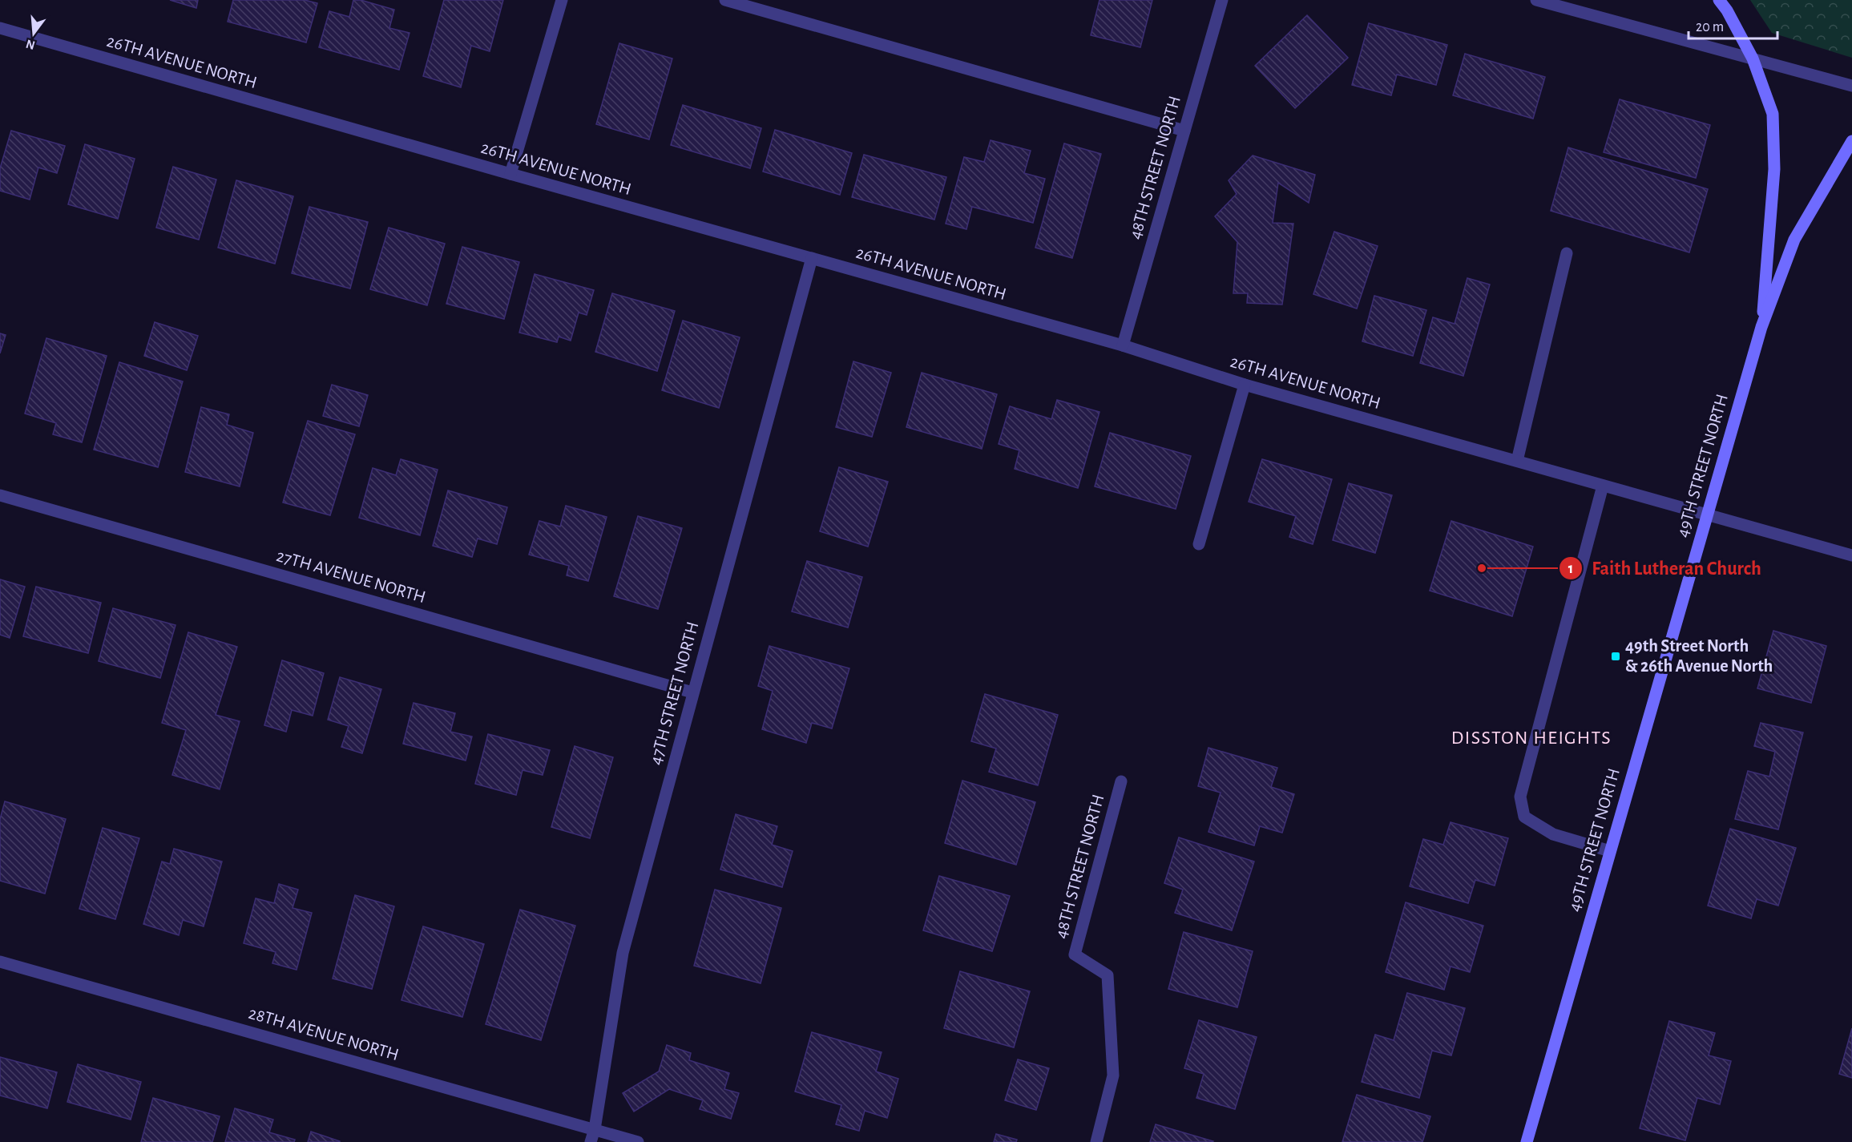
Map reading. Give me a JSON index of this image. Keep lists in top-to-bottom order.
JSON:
{
  "streets": {
    "main road": ["49TH STREET NORTH"],
    "street": [
      "26TH AVENUE NORTH",
      "48TH STREET NORTH",
      "27TH AVENUE NORTH",
      "47TH STREET NORTH",
      "28TH AVENUE NORTH"
    ]
  },
  "crossings": [
    ["26TH AVENUE NORTH", "48TH STREET NORTH"],
    ["26TH AVENUE NORTH", "49TH STREET NORTH"],
    ["26TH AVENUE NORTH", "47TH STREET NORTH"],
    ["27TH AVENUE NORTH", "47TH STREET NORTH"],
    ["47TH STREET NORTH", "28TH AVENUE NORTH"]
  ],
  "districts": ["DISSTON HEIGHTS"],
  "places": {
    "other": ["Faith Lutheran Church"],
    "transit": ["49th Street North & 26th Avenue North"]
  },
  "scale_bar": "20 m",
  "north": "bottom"
}
